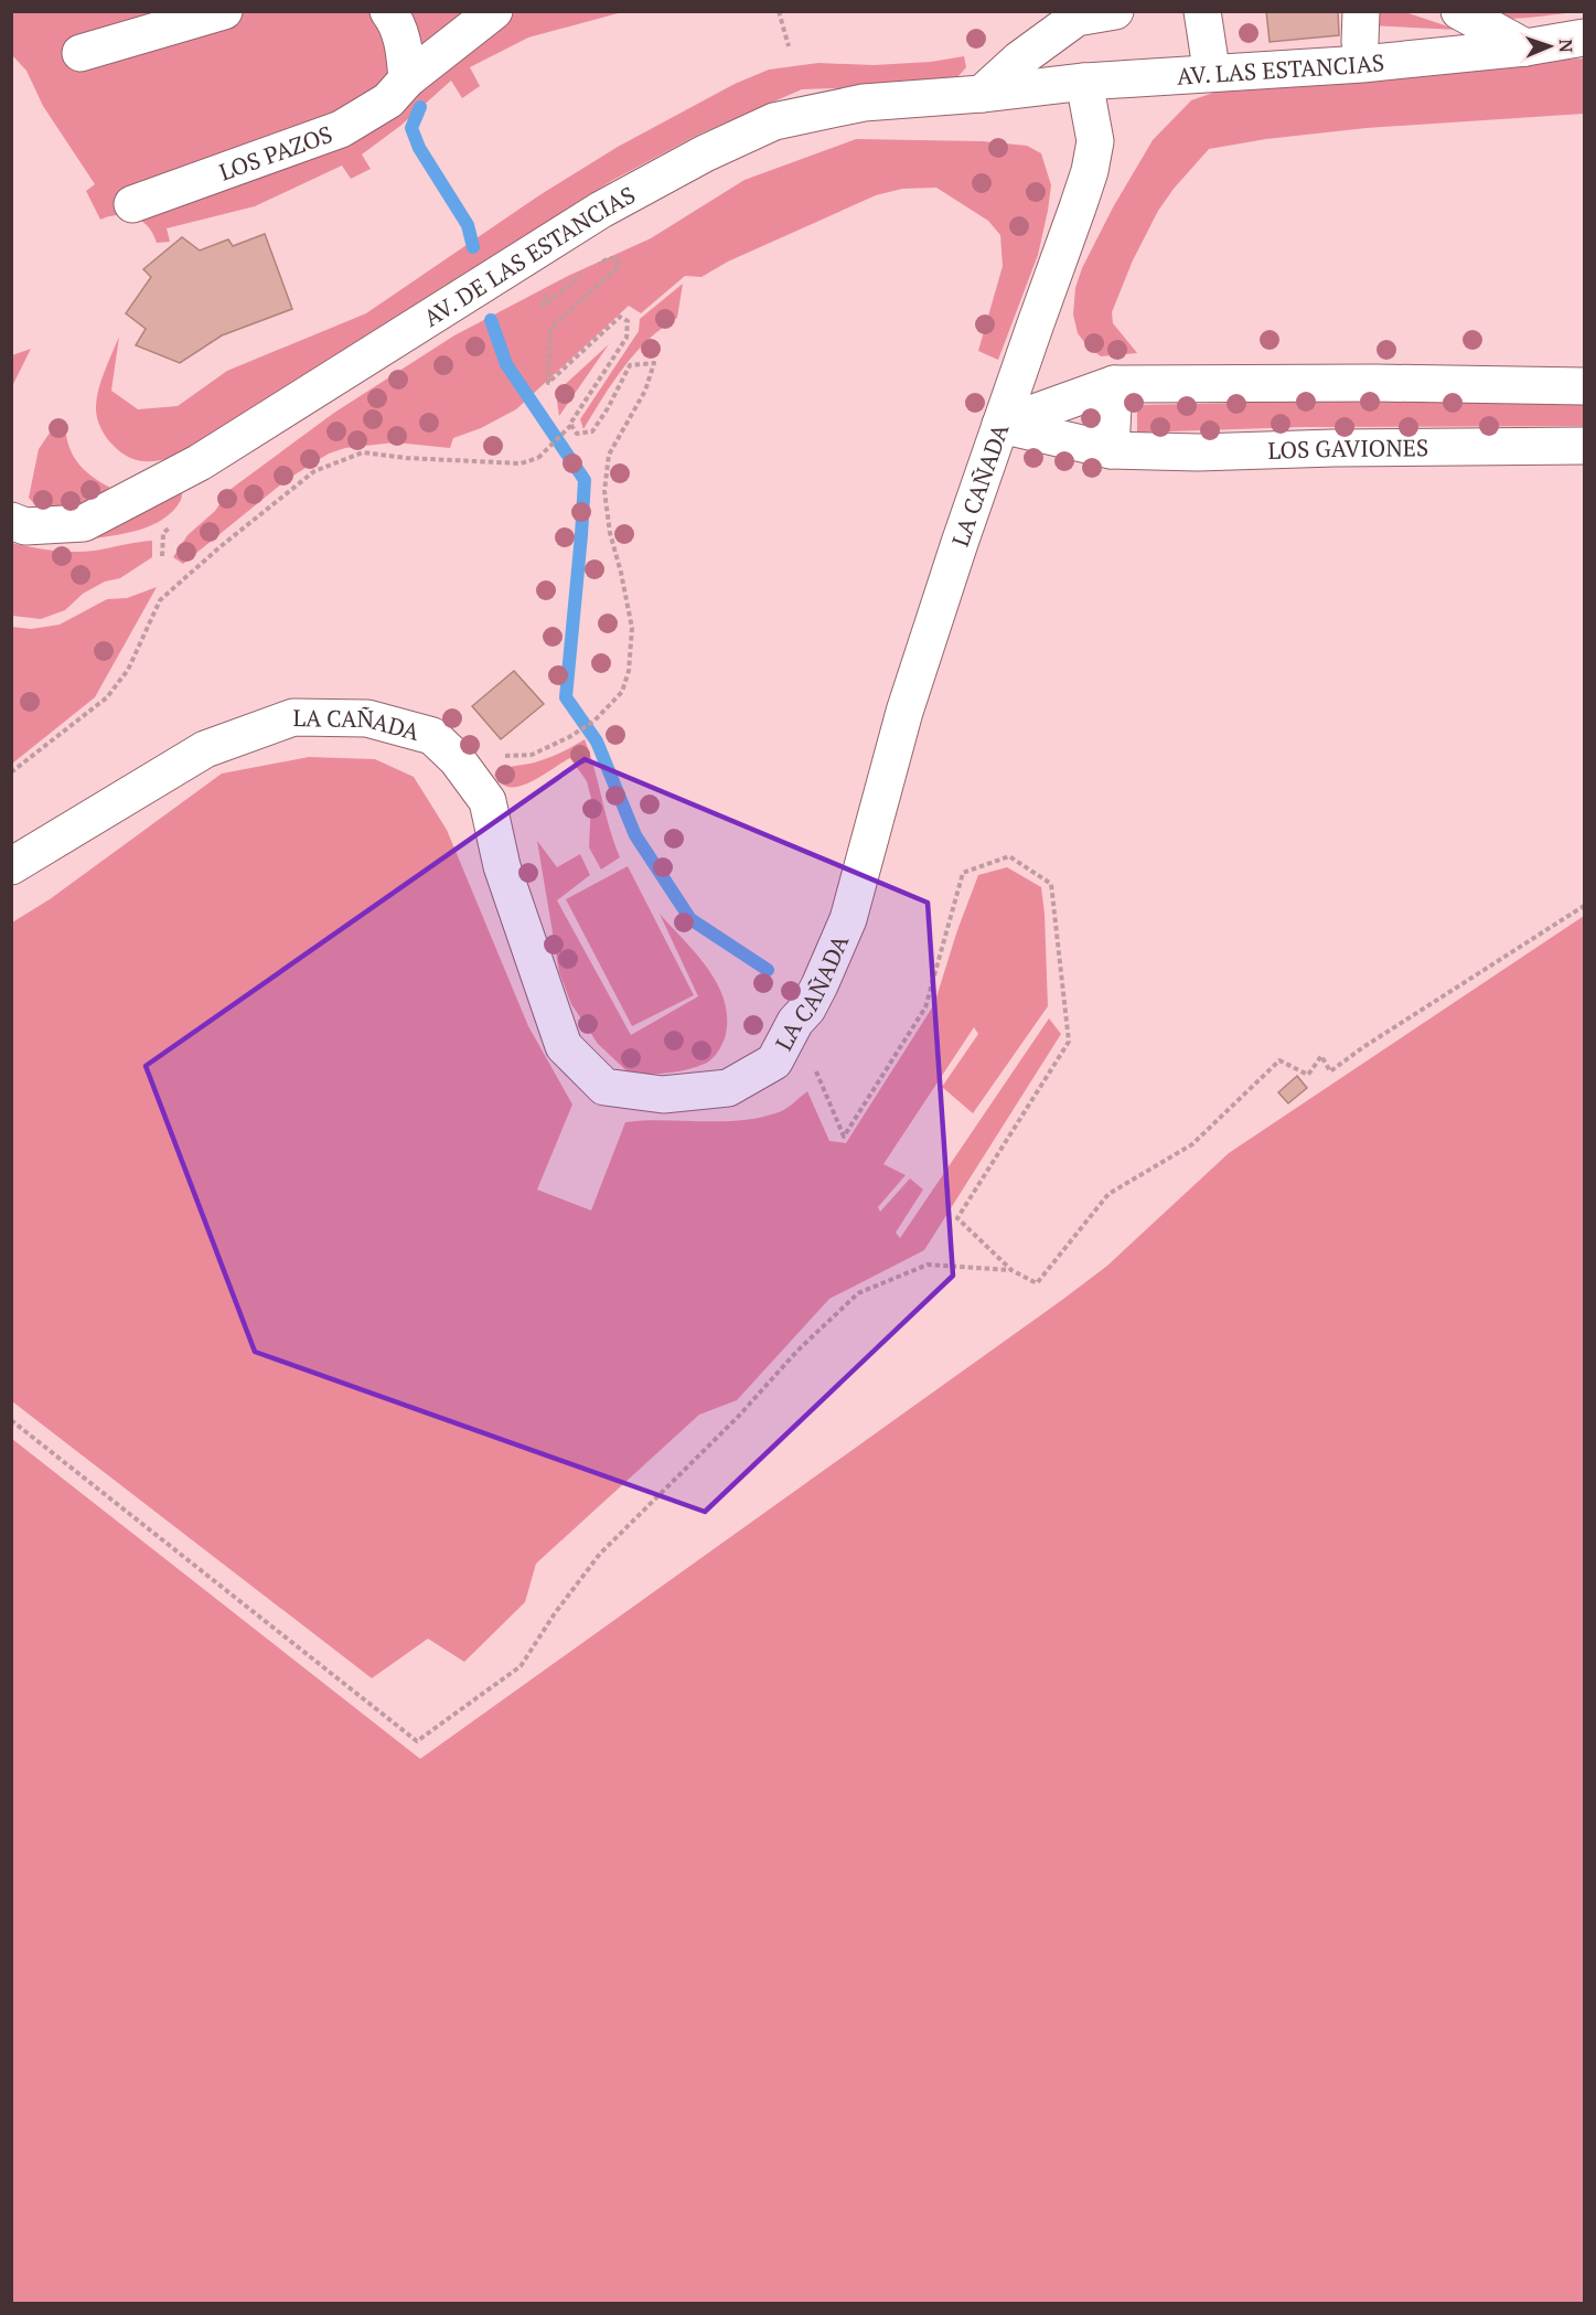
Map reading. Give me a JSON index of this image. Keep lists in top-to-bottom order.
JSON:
{
  "streets": {
    "street": [
      "AV. LAS ESTANCIAS",
      "LOS PAZOS",
      "AV. DE LAS ESTANCIAS",
      "LOS GAVIONES",
      "LA CAÑADA"
    ]
  },
  "crossings": [
    ["AV. LAS ESTANCIAS", "AV. DE LAS ESTANCIAS"],
    ["AV. LAS ESTANCIAS", "LA CAÑADA"],
    ["AV. DE LAS ESTANCIAS", "LA CAÑADA"],
    ["LOS GAVIONES", "LA CAÑADA"]
  ],
  "north": "right"
}
